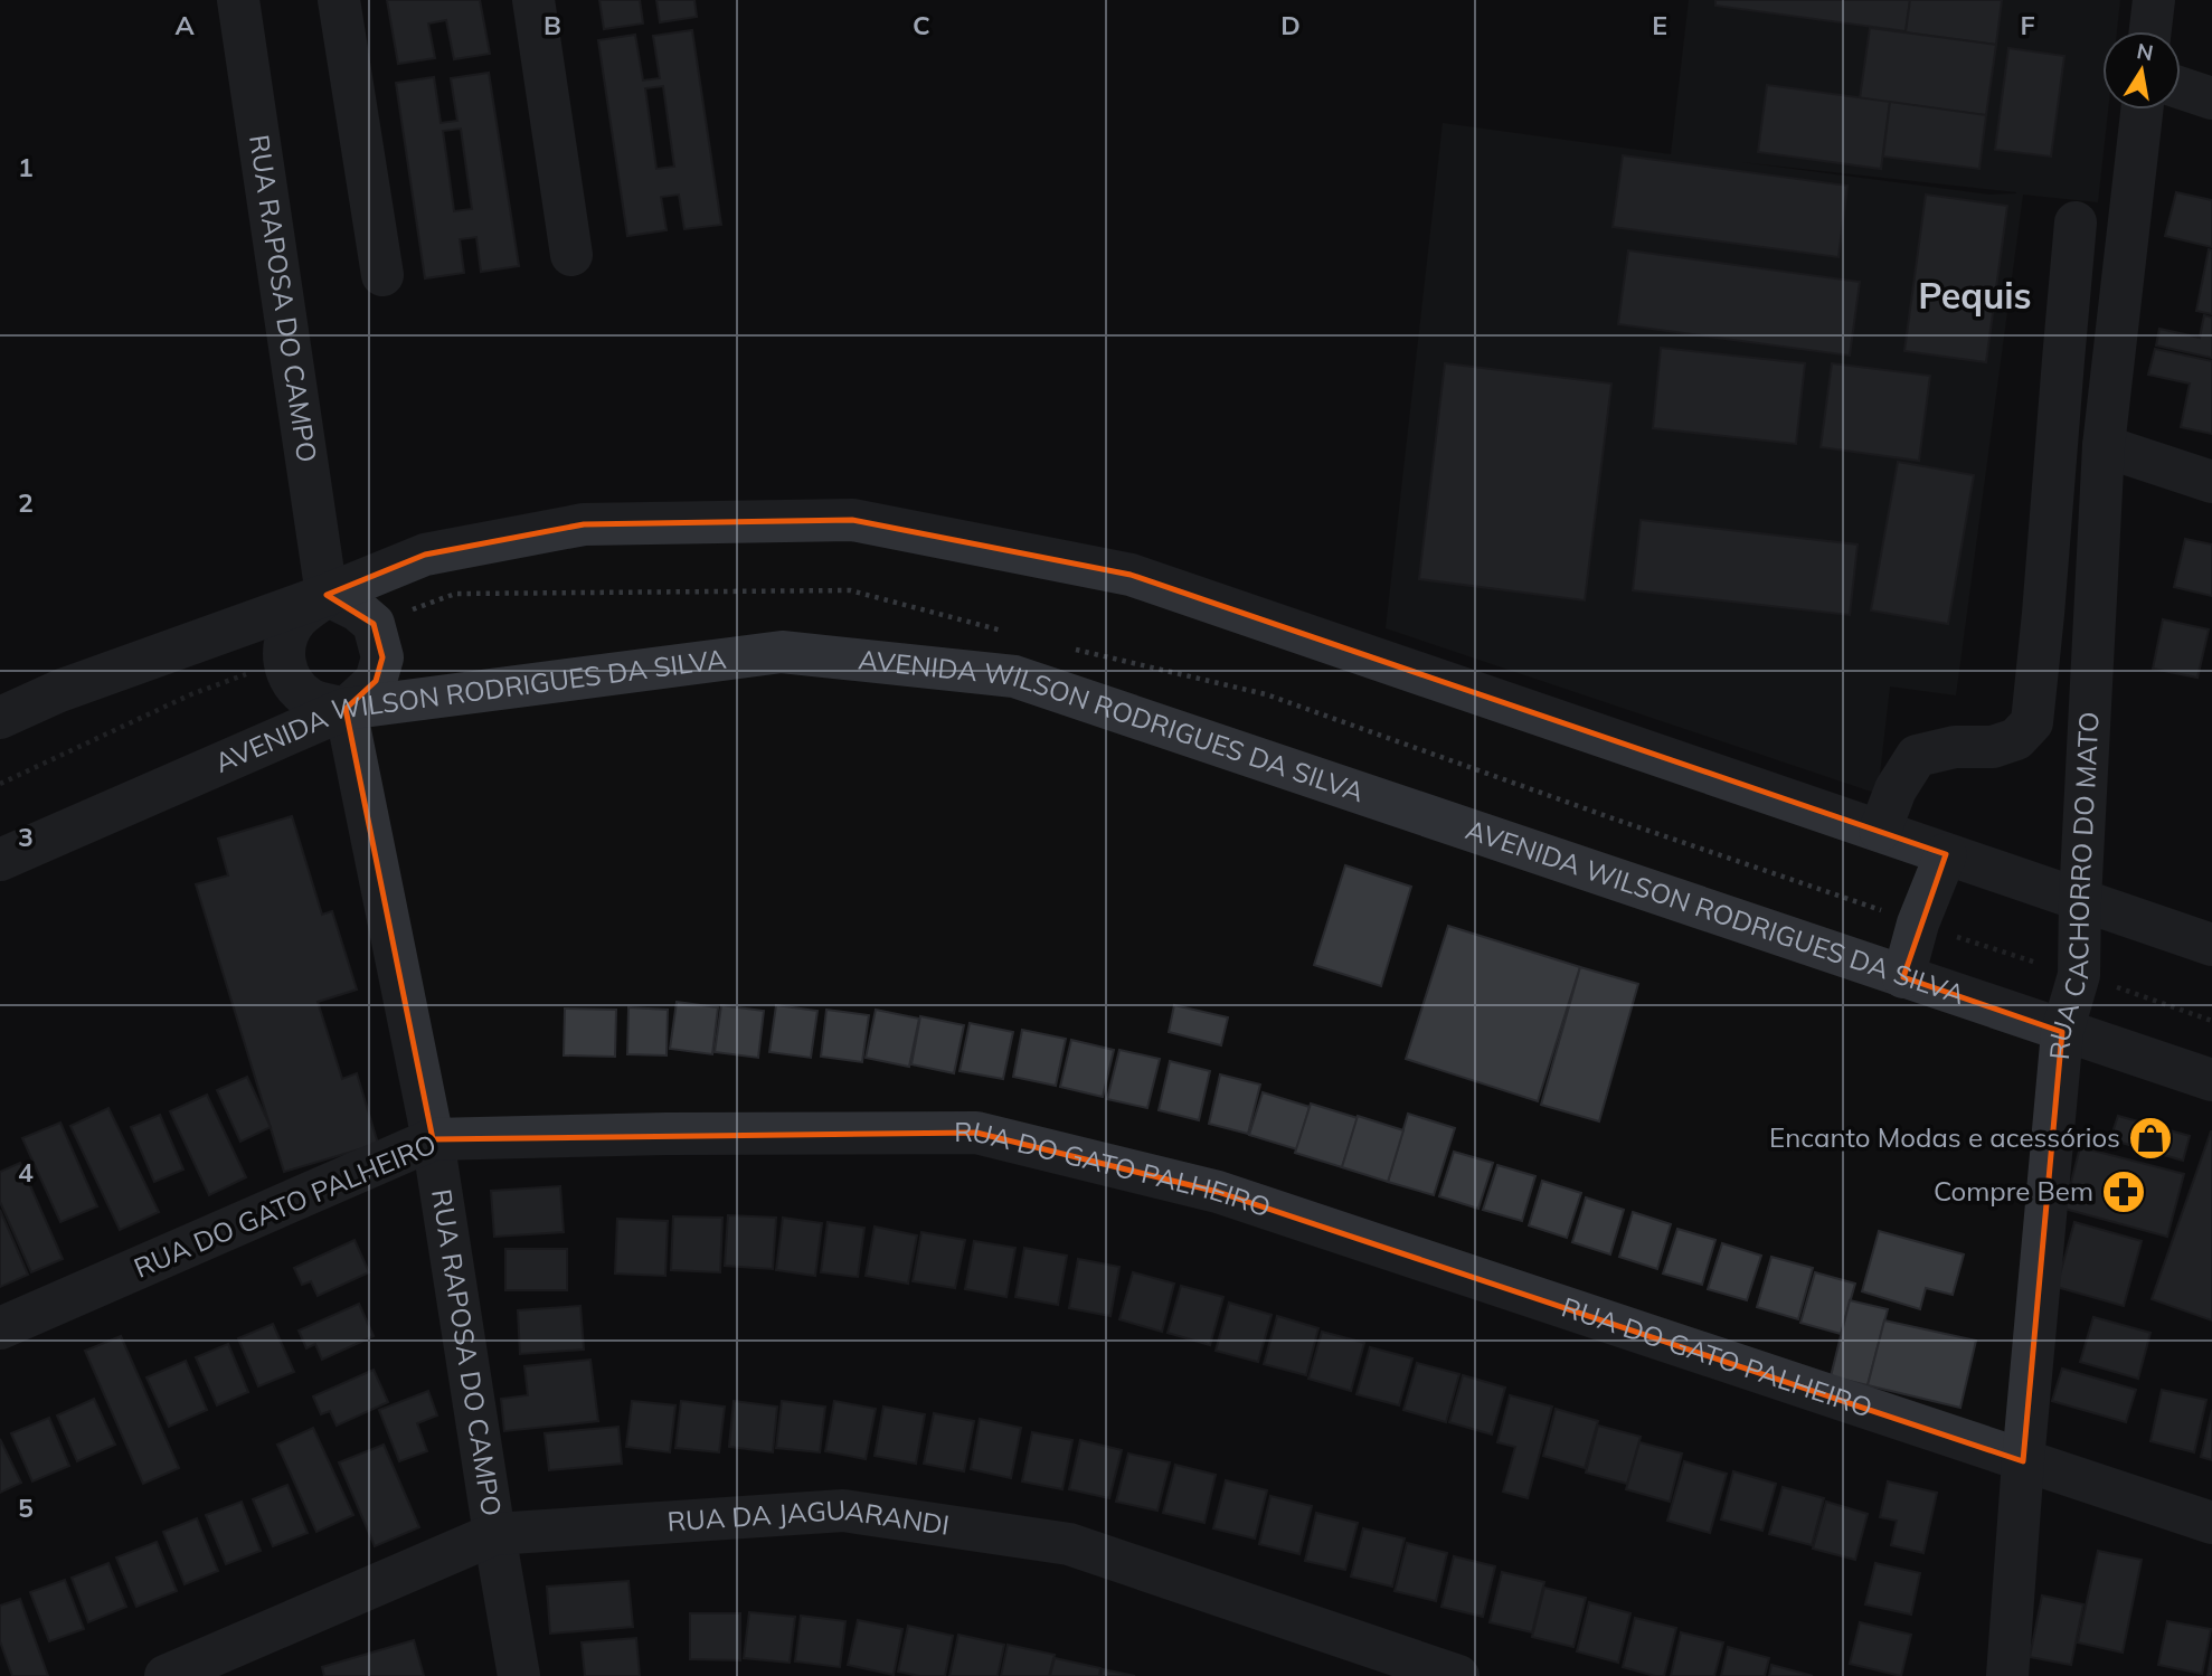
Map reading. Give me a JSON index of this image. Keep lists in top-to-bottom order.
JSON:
{
  "streets": {
    "street": [
      "RUA RAPOSA DO CAMPO",
      "AVENIDA WILSON RODRIGUES DA SILVA",
      "RUA CACHORRO DO MATO",
      "RUA DO GATO PALHEIRO",
      "RUA DA JAGUARANDI"
    ]
  },
  "crossings": [
    ["RUA RAPOSA DO CAMPO", "AVENIDA WILSON RODRIGUES DA SILVA"],
    ["RUA RAPOSA DO CAMPO", "RUA DO GATO PALHEIRO"],
    ["RUA RAPOSA DO CAMPO", "RUA DA JAGUARANDI"],
    ["AVENIDA WILSON RODRIGUES DA SILVA", "RUA CACHORRO DO MATO"],
    ["RUA CACHORRO DO MATO", "RUA DO GATO PALHEIRO"]
  ],
  "districts": ["Pequis"],
  "places": {
    "shop": ["Encanto Modas e acessórios"],
    "pharmacy": ["Compre Bem"]
  },
  "north": "top",
  "grid": {
    "columns": [
      "A",
      "B",
      "C",
      "D",
      "E",
      "F"
    ],
    "rows": [
      "1",
      "2",
      "3",
      "4",
      "5"
    ]
  }
}
